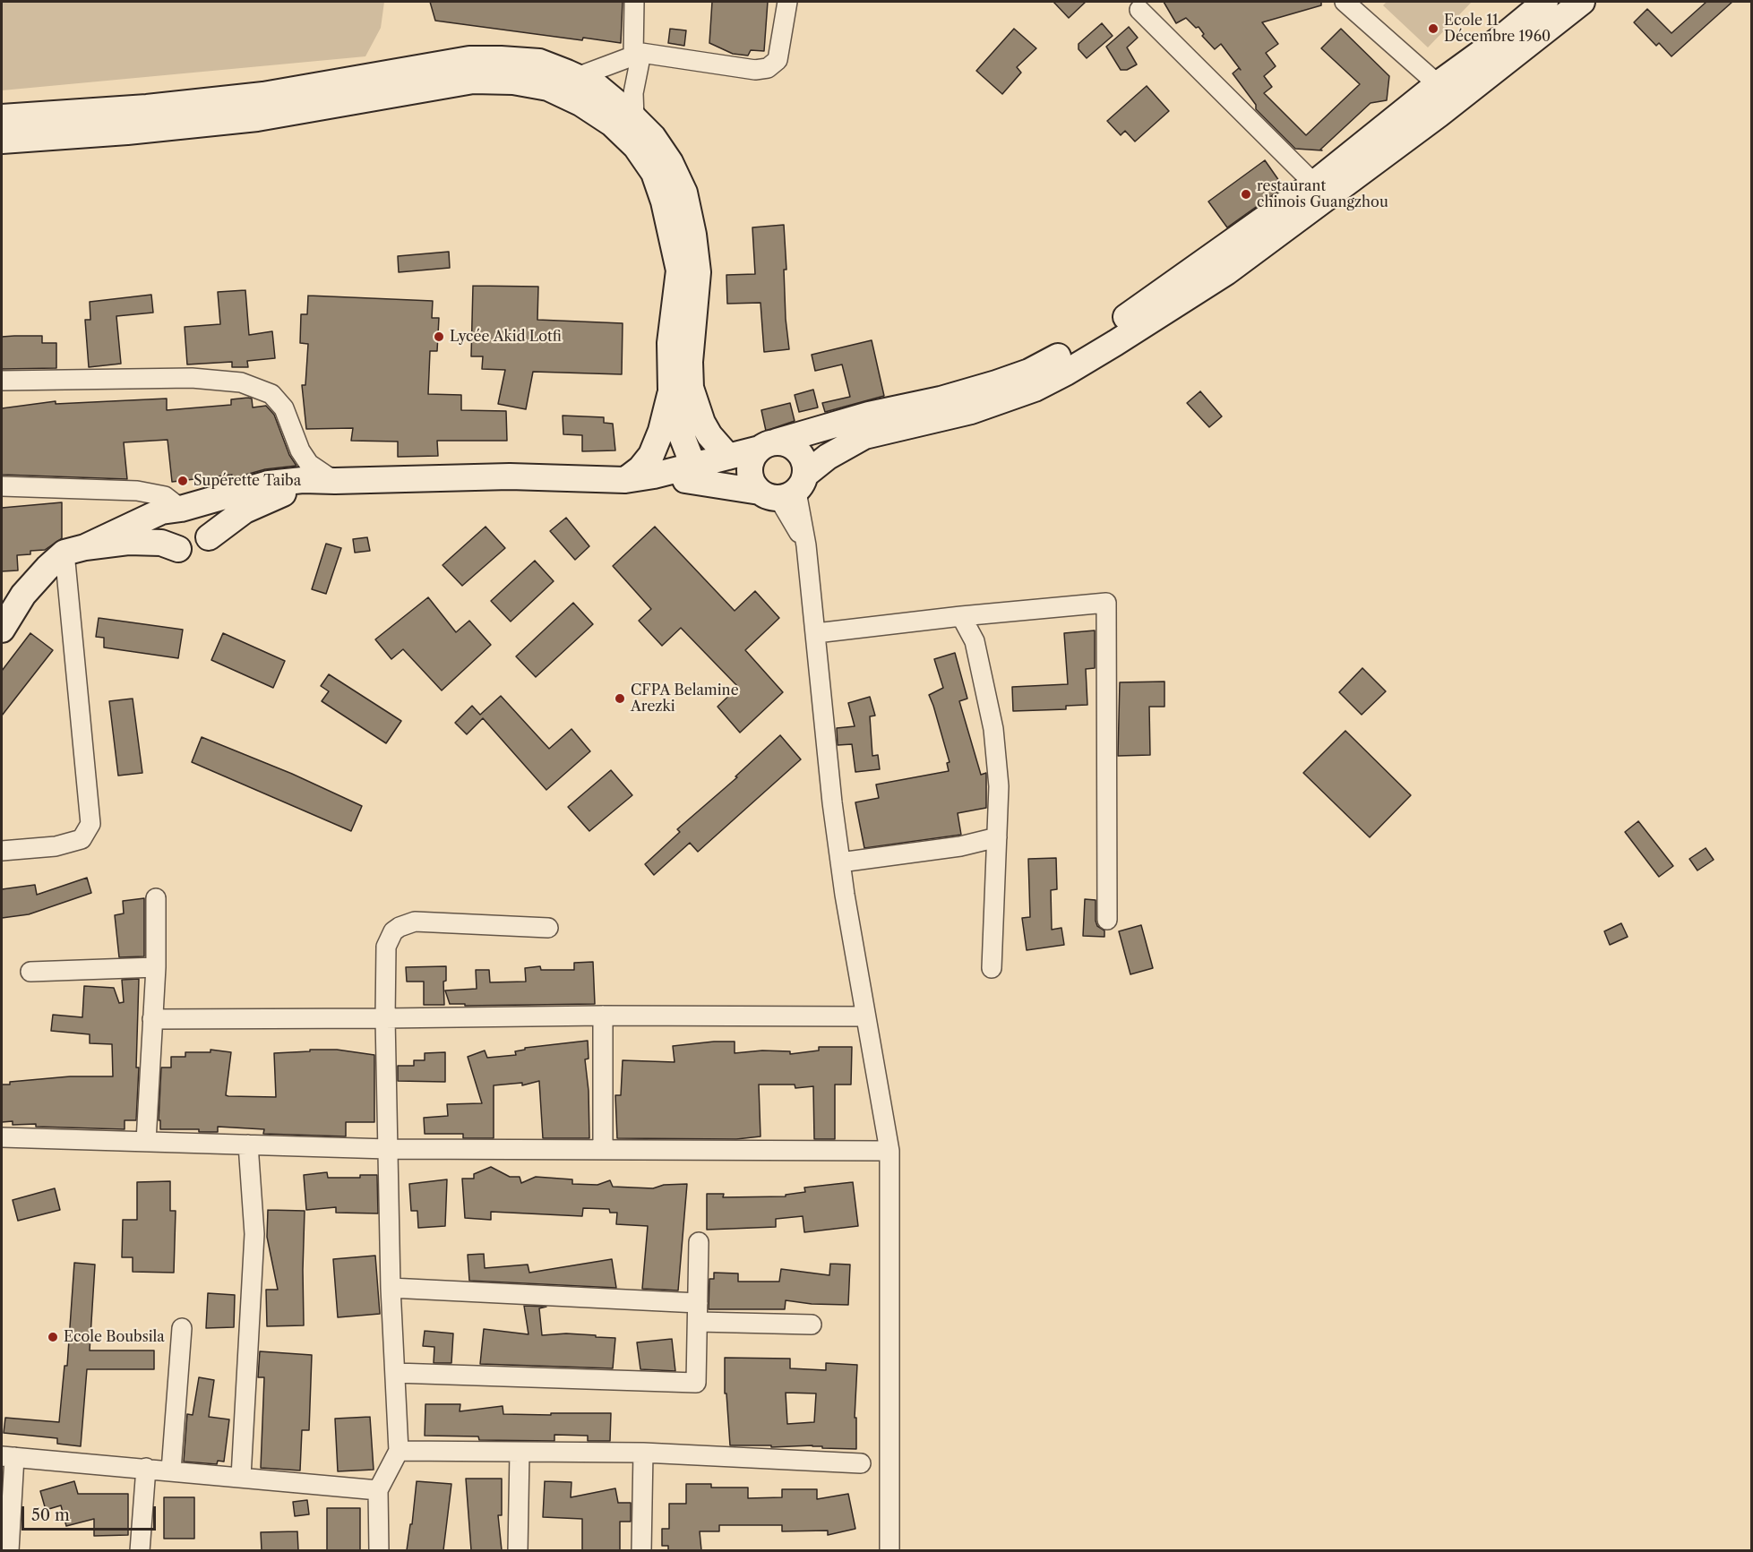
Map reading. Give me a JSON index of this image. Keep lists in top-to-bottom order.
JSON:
{
  "places": [
    "Ecole 11 Décembre 1960",
    "restaurant chinois Guangzhou",
    "Lycée Akid Lotfi",
    "Supérette Taiba",
    "CFPA Belamine Arezki",
    "Ecole Boubsila"
  ],
  "scale_bar": "50 m"
}
